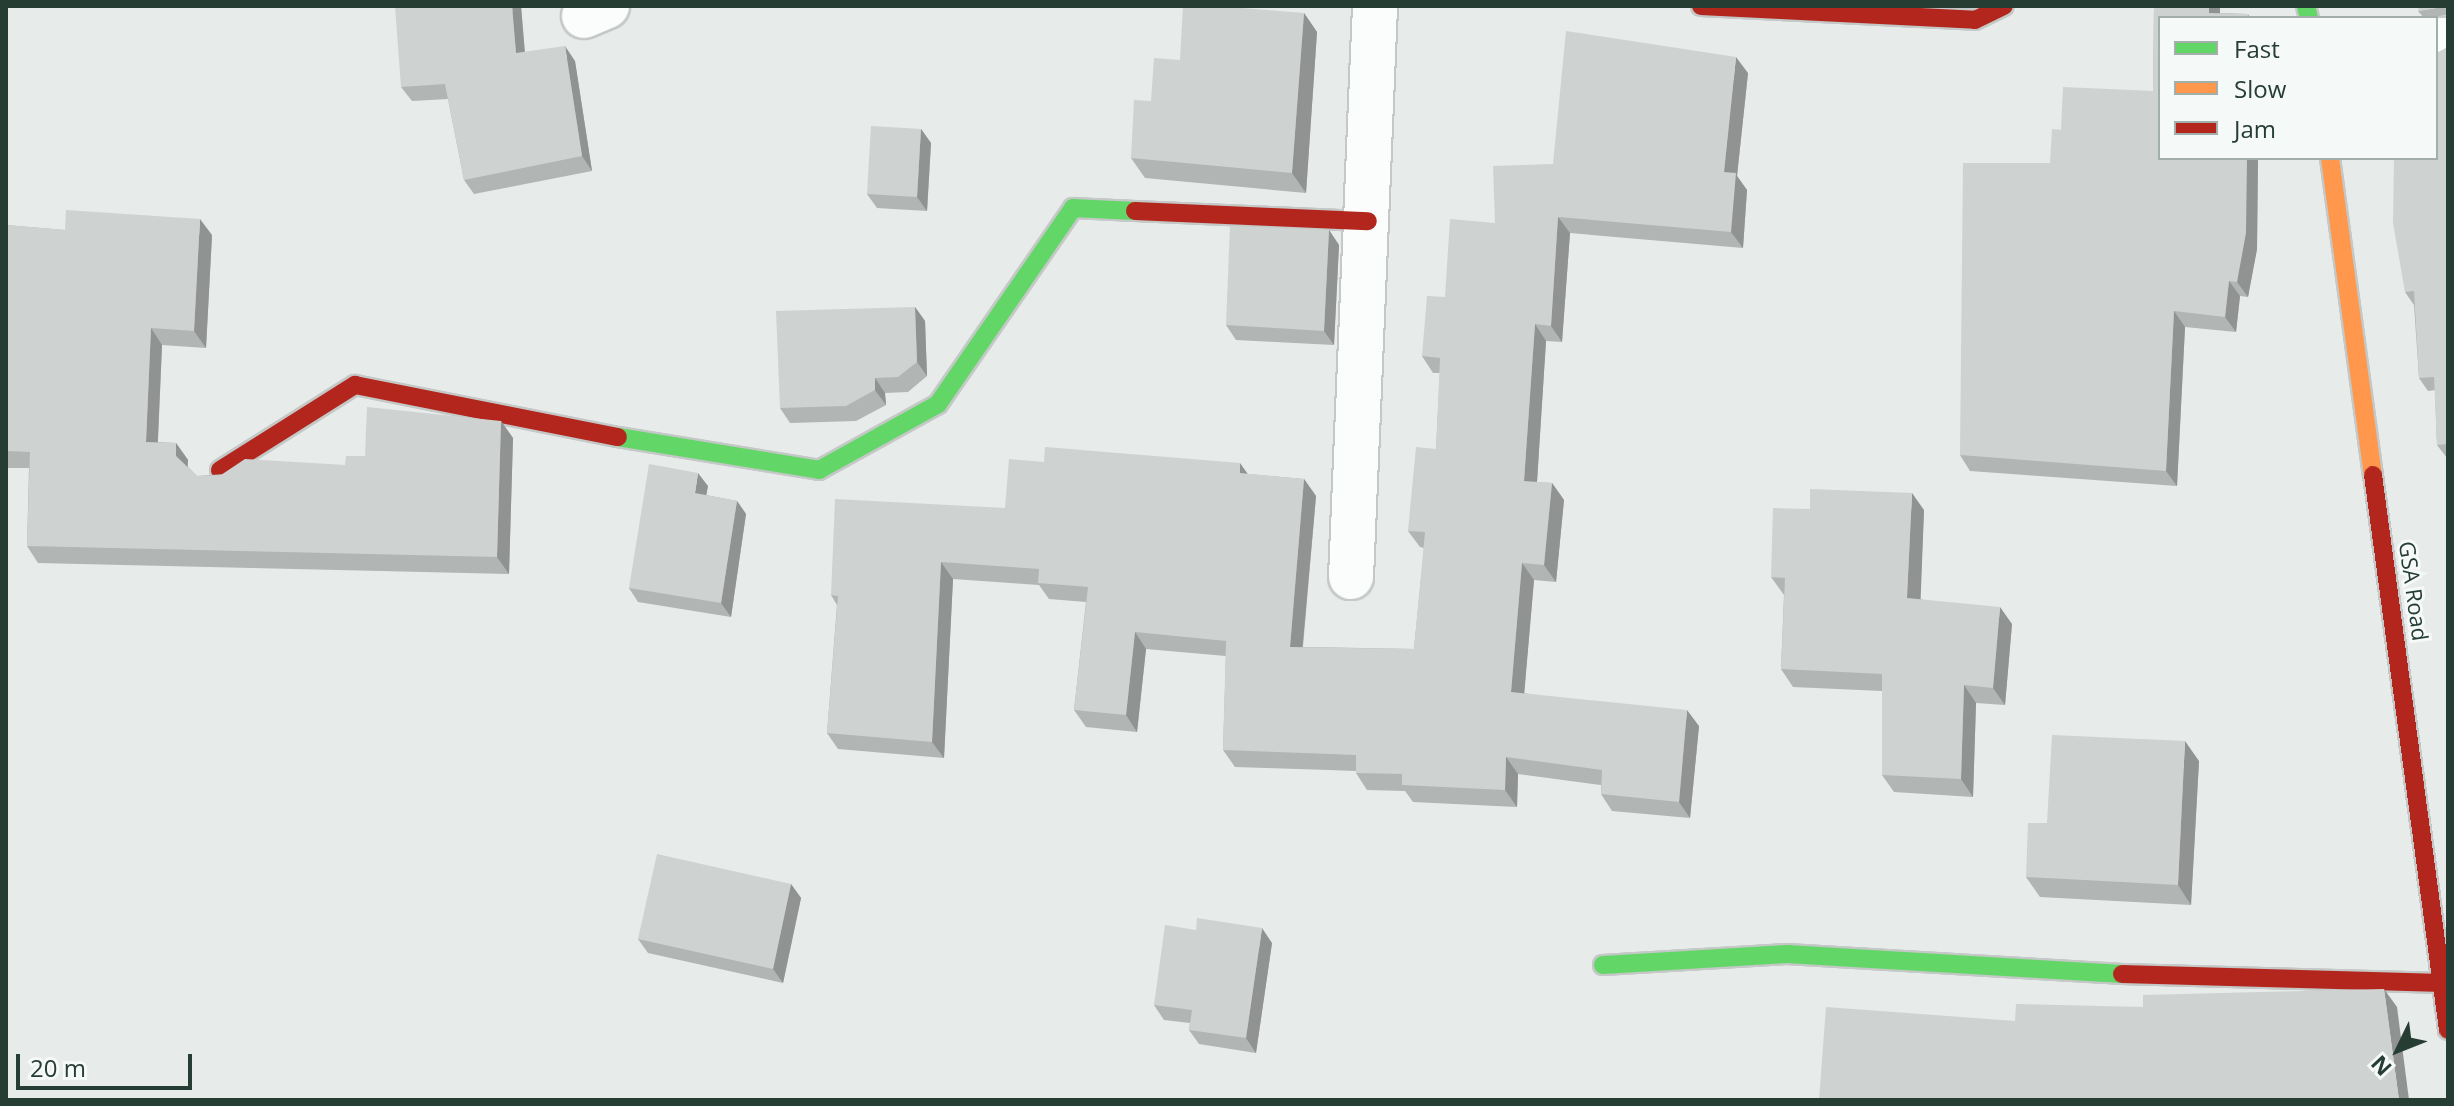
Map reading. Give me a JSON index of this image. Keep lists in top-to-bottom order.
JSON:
{
  "streets": {
    "street": ["GSA Road"]
  },
  "legend": ["Fast", "Slow", "Jam"],
  "scale_bar": "20 m",
  "north": "bottom left"
}
